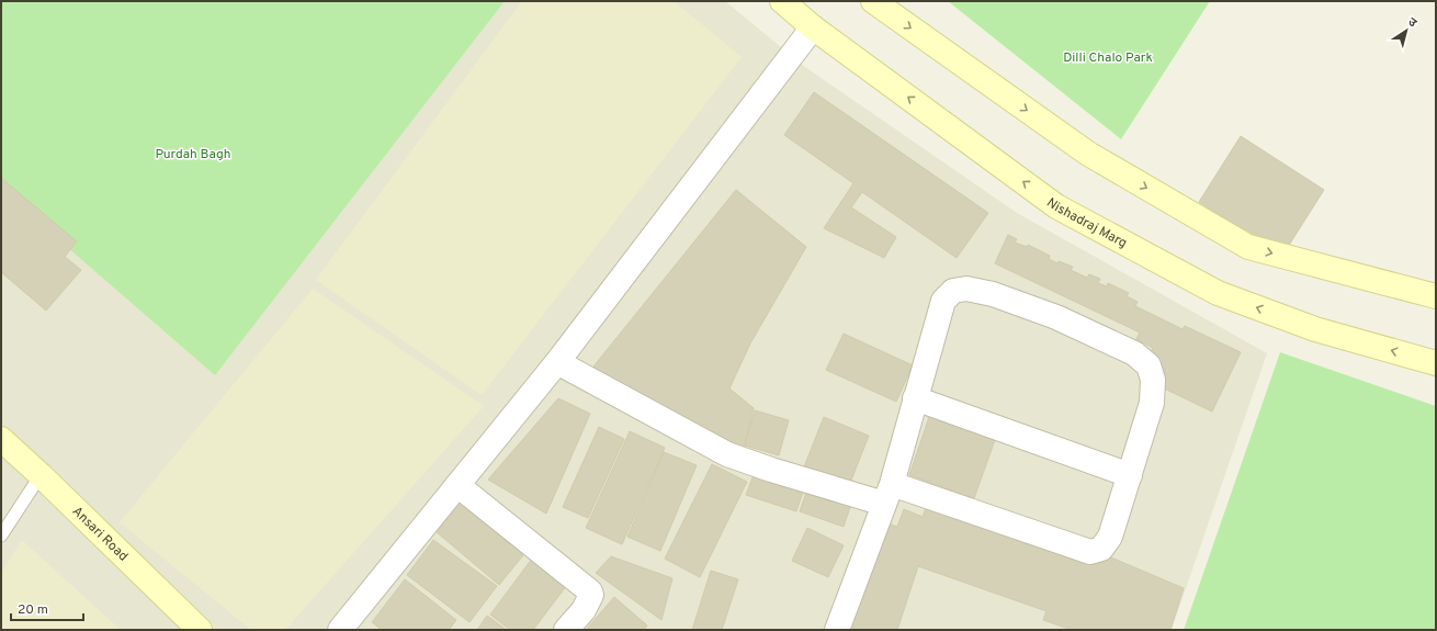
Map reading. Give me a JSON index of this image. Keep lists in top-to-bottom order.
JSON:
{
  "streets": {
    "main road": ["Nishadraj Marg", "Ansari Road"]
  },
  "parks": ["Dilli Chalo Park", "Purdah Bagh"],
  "scale_bar": "20 m",
  "north": "top right"
}
